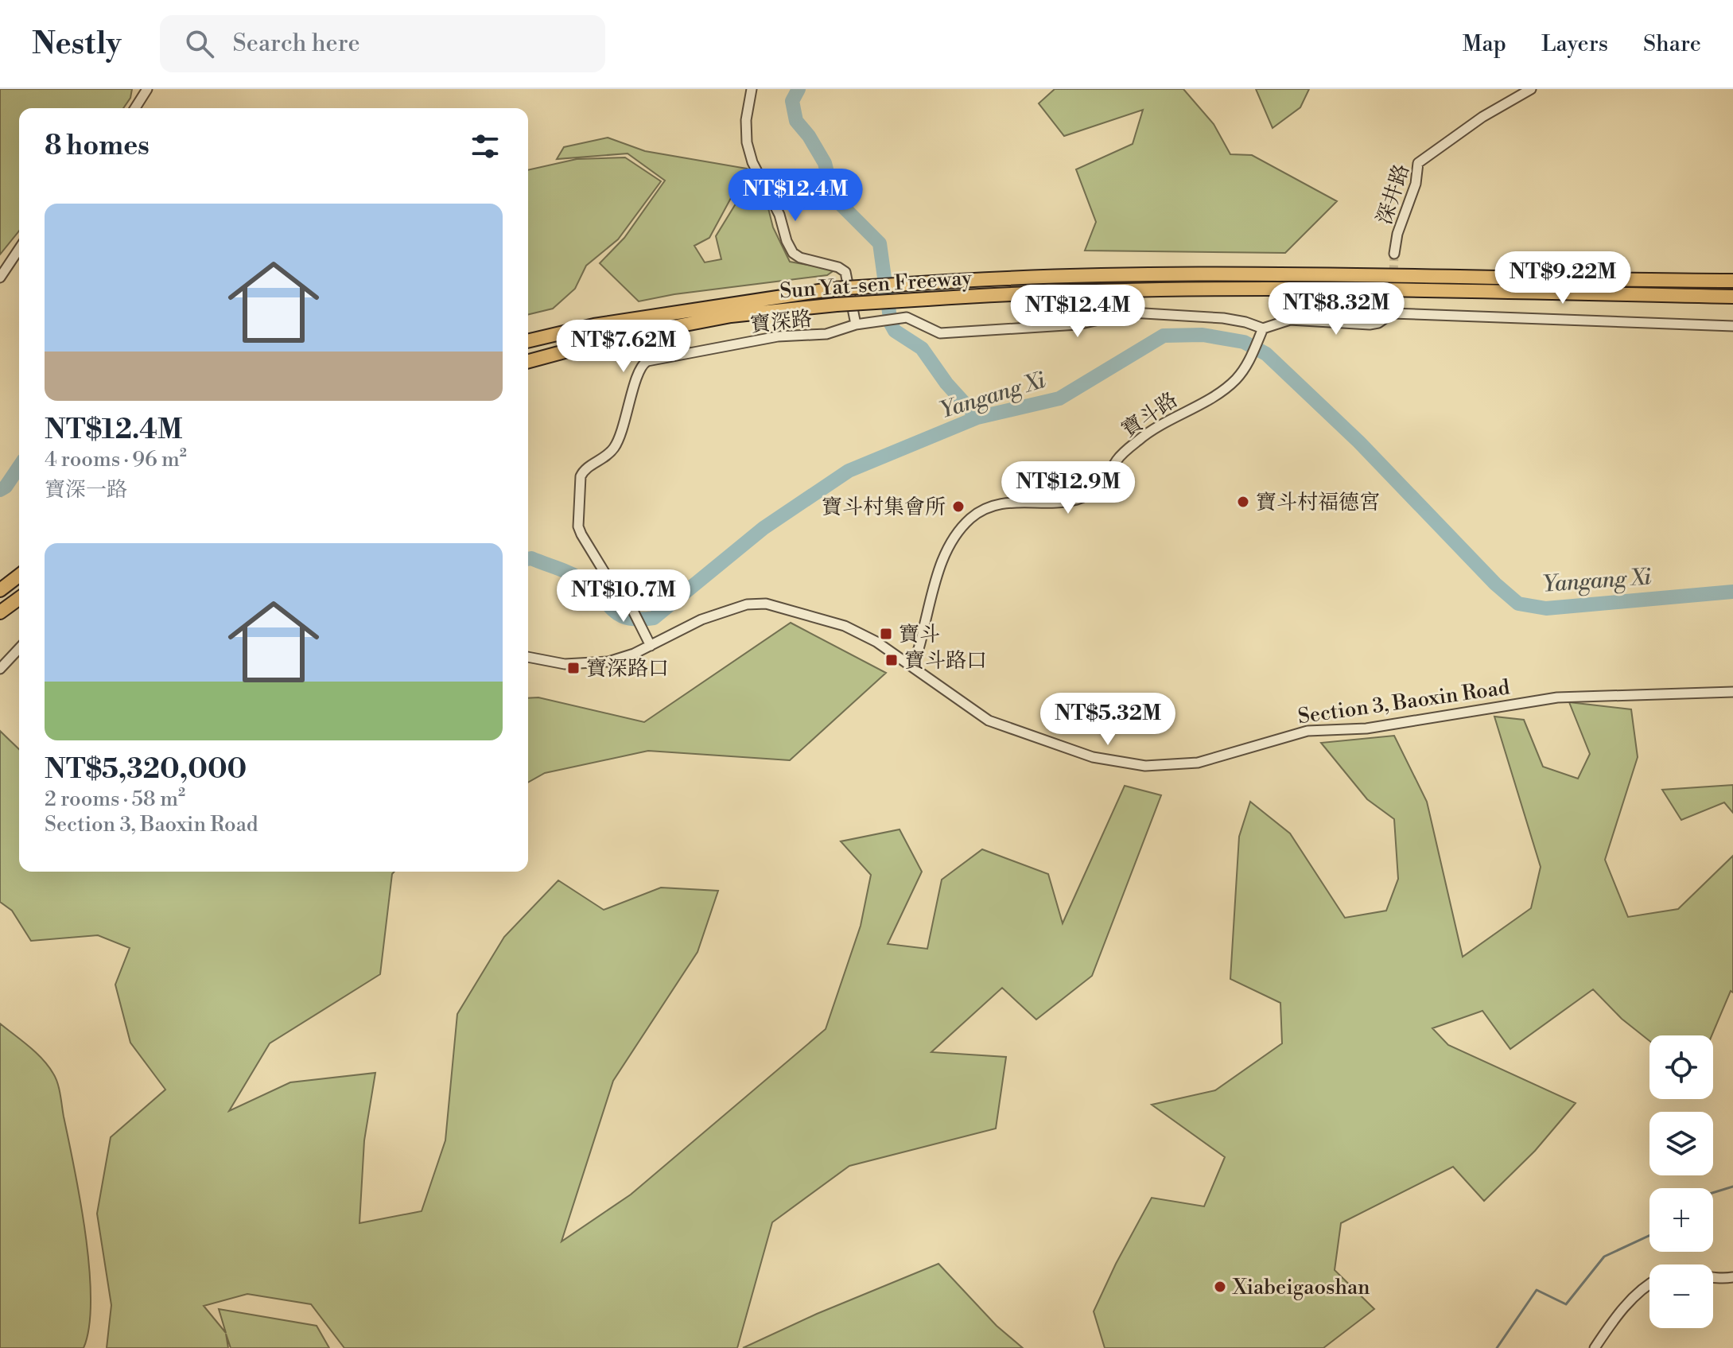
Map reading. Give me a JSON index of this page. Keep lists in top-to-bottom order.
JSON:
{
  "streets": {
    "highway": ["Sun Yat-sen Freeway"],
    "street": [
      "深井路",
      "寶深路",
      "寶斗路",
      "Section 3, Baoxin Road"
    ]
  },
  "crossings": [
    ["寶深路", "寶斗路"],
    ["寶深路", "Section 3, Baoxin Road"],
    ["寶斗路", "Section 3, Baoxin Road"]
  ],
  "water": ["Yangang Xi"],
  "places": {
    "other": ["寶斗村福德宮", "寶斗村集會所", "Xiabeigaoshan"],
    "transit": ["寶斗", "寶斗路口", "寶深路口"]
  },
  "page": {
    "header": "Nestly",
    "search": "Search here",
    "nav": ["Map", "Layers", "Share"],
    "heading": "8 homes",
    "price": [
      "NT$12.4M",
      "NT$9.22M",
      "NT$8.32M",
      "NT$12.4M",
      "NT$7.62M",
      "NT$12.9M",
      "NT$10.7M",
      "NT$5.32M"
    ],
    "list": [
      {
        "name": "NT$12.4M",
        "note": "4 rooms · 96 m² · 寶深一路"
      },
      {
        "name": "NT$5,320,000",
        "note": "2 rooms · 58 m² · Section 3, Baoxin Road"
      }
    ],
    "map_buttons": ["+", "−"]
  }
}
